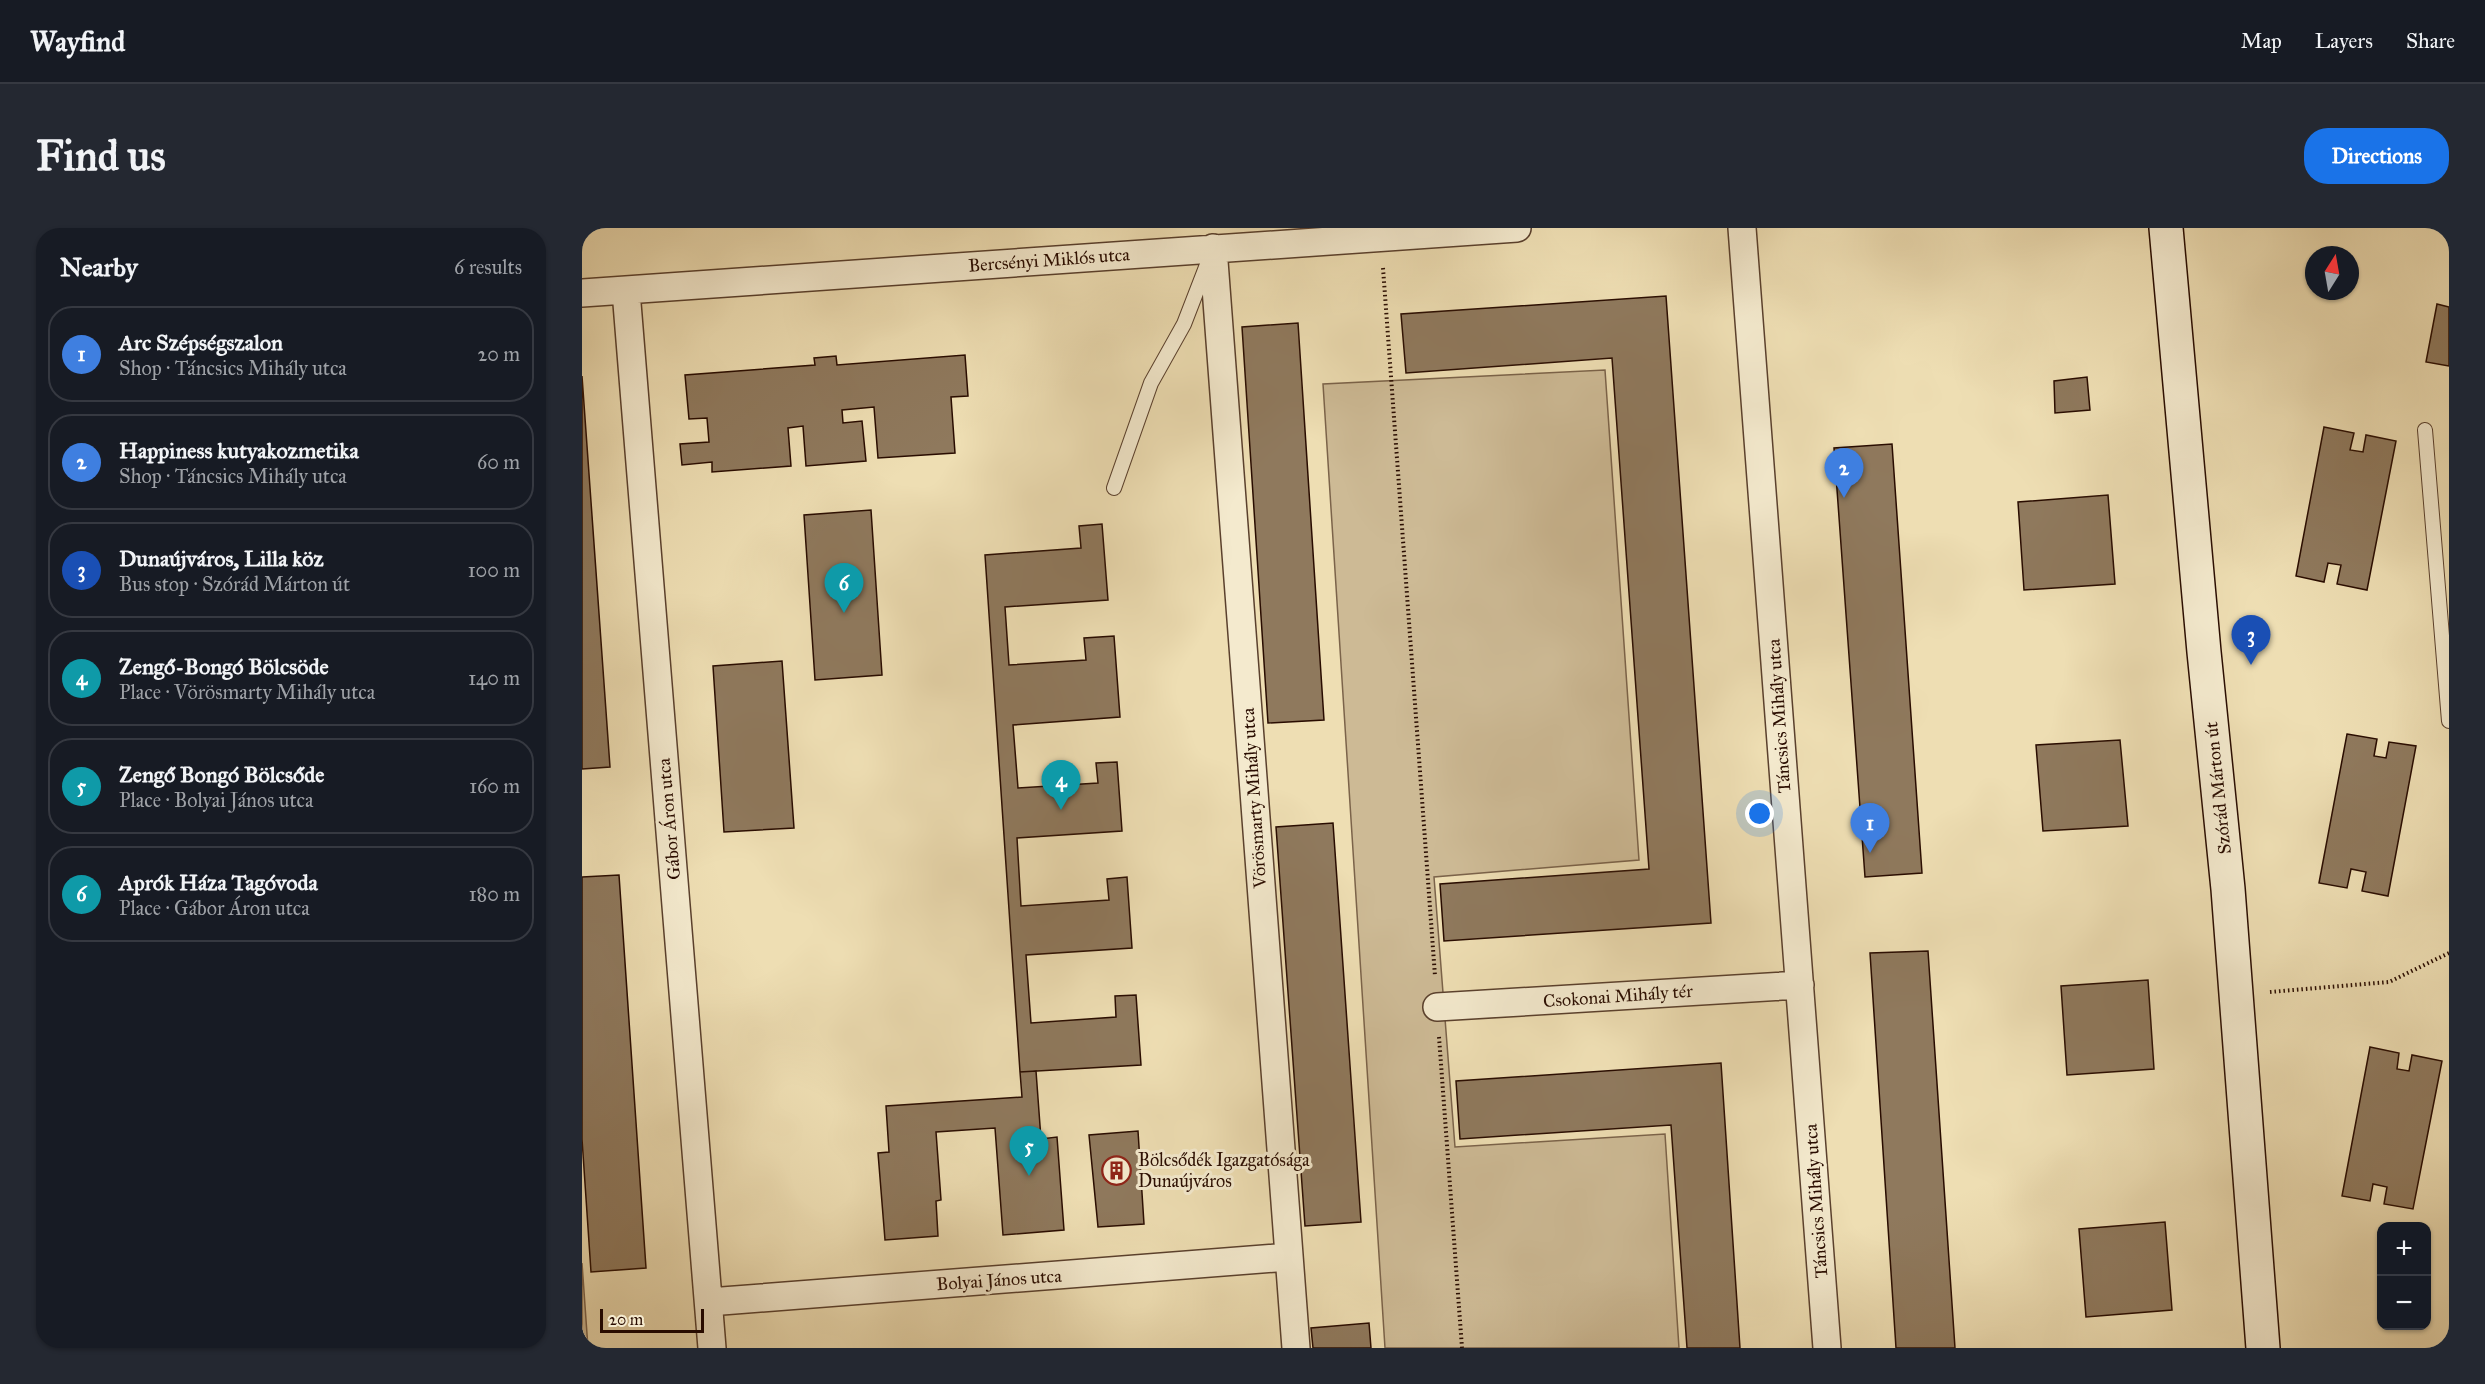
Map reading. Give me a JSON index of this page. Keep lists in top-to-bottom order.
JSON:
{
  "streets": {
    "street": [
      "Bercsényi Miklós utca",
      "Táncsics Mihály utca",
      "Szórád Márton út",
      "Vörösmarty Mihály utca",
      "Gábor Áron utca",
      "Csokonai Mihály tér",
      "Bolyai János utca"
    ]
  },
  "crossings": [
    ["Bercsényi Miklós utca", "Vörösmarty Mihály utca"],
    ["Bercsényi Miklós utca", "Gábor Áron utca"],
    ["Táncsics Mihály utca", "Csokonai Mihály tér"],
    ["Vörösmarty Mihály utca", "Bolyai János utca"],
    ["Gábor Áron utca", "Bolyai János utca"]
  ],
  "places": {
    "building": ["Bölcsődék Igazgatósága Dunaújváros"]
  },
  "scale_bar": "20 m",
  "north": "top",
  "page": {
    "header": "Wayfind",
    "nav": ["Map", "Layers", "Share"],
    "buttons": "Directions",
    "title": "Find us",
    "heading": ["Nearby", "6 results"],
    "list": [
      {
        "mark": "1",
        "name": "Arc Szépségszalon",
        "note": "Shop · Táncsics Mihály utca",
        "value": "20 m"
      },
      {
        "mark": "2",
        "name": "Happiness kutyakozmetika",
        "note": "Shop · Táncsics Mihály utca",
        "value": "60 m"
      },
      {
        "mark": "3",
        "name": "Dunaújváros, Lilla köz",
        "note": "Bus stop · Szórád Márton út",
        "value": "100 m"
      },
      {
        "mark": "4",
        "name": "Zengő-Bongó Bölcsöde",
        "note": "Place · Vörösmarty Mihály utca",
        "value": "140 m"
      },
      {
        "mark": "5",
        "name": "Zengő Bongó Bölcsőde",
        "note": "Place · Bolyai János utca",
        "value": "160 m"
      },
      {
        "mark": "6",
        "name": "Aprók Háza Tagóvoda",
        "note": "Place · Gábor Áron utca",
        "value": "180 m"
      }
    ],
    "pins": [
      "2",
      "6",
      "3",
      "4",
      "1",
      "5"
    ],
    "map_buttons": ["+", "−"],
    "scale": "20 m"
  }
}
